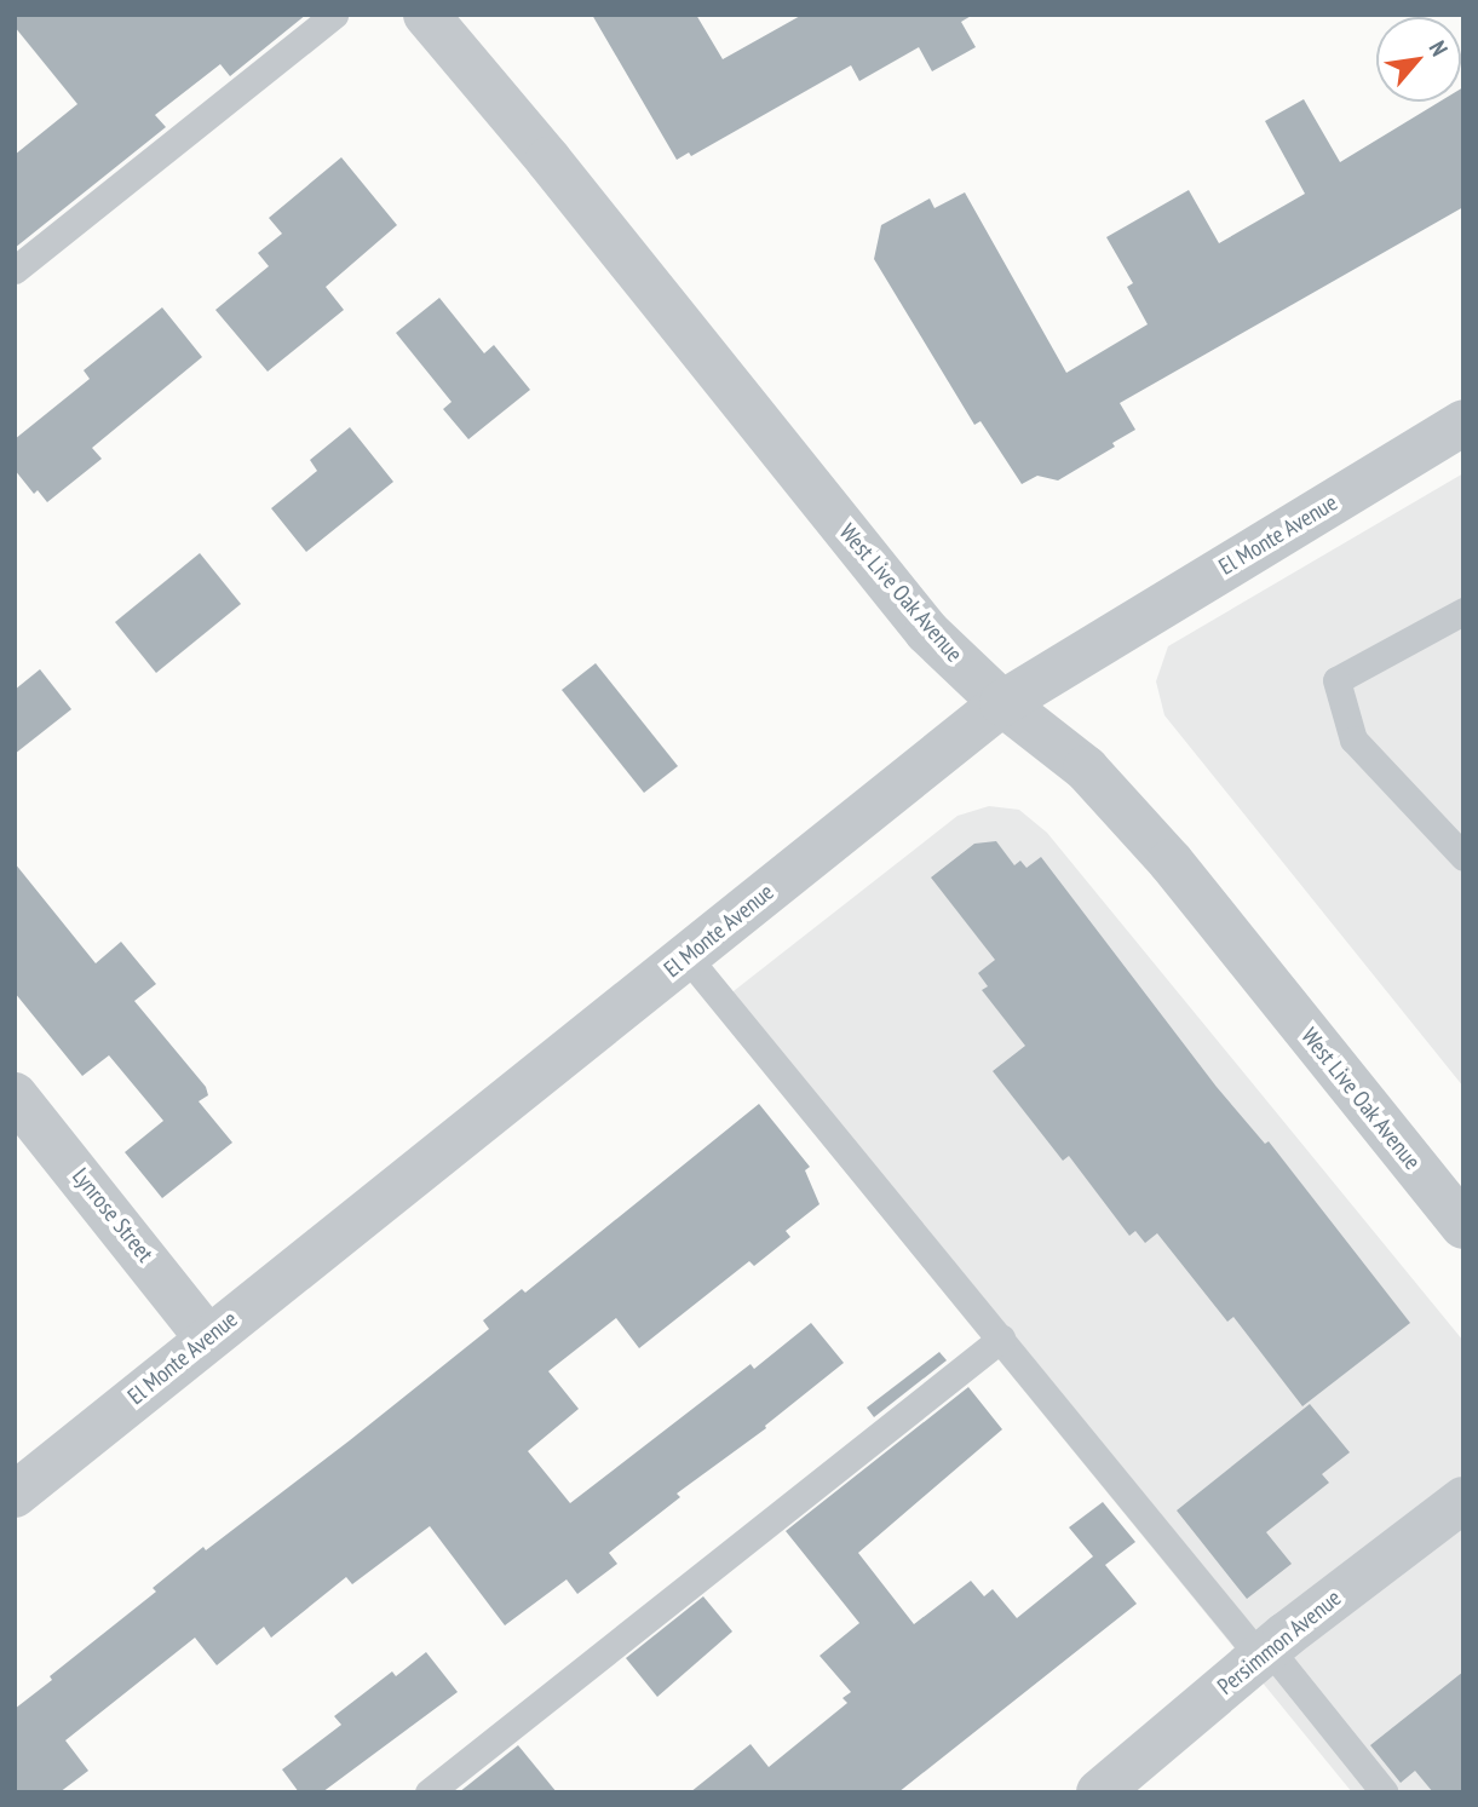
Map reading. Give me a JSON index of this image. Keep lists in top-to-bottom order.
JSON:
{
  "streets": {
    "street": [
      "El Monte Avenue",
      "West Live Oak Avenue",
      "Lynrose Street",
      "Persimmon Avenue"
    ]
  },
  "crossings": [
    ["El Monte Avenue", "West Live Oak Avenue"],
    ["El Monte Avenue", "Lynrose Street"]
  ],
  "north": "top right"
}
